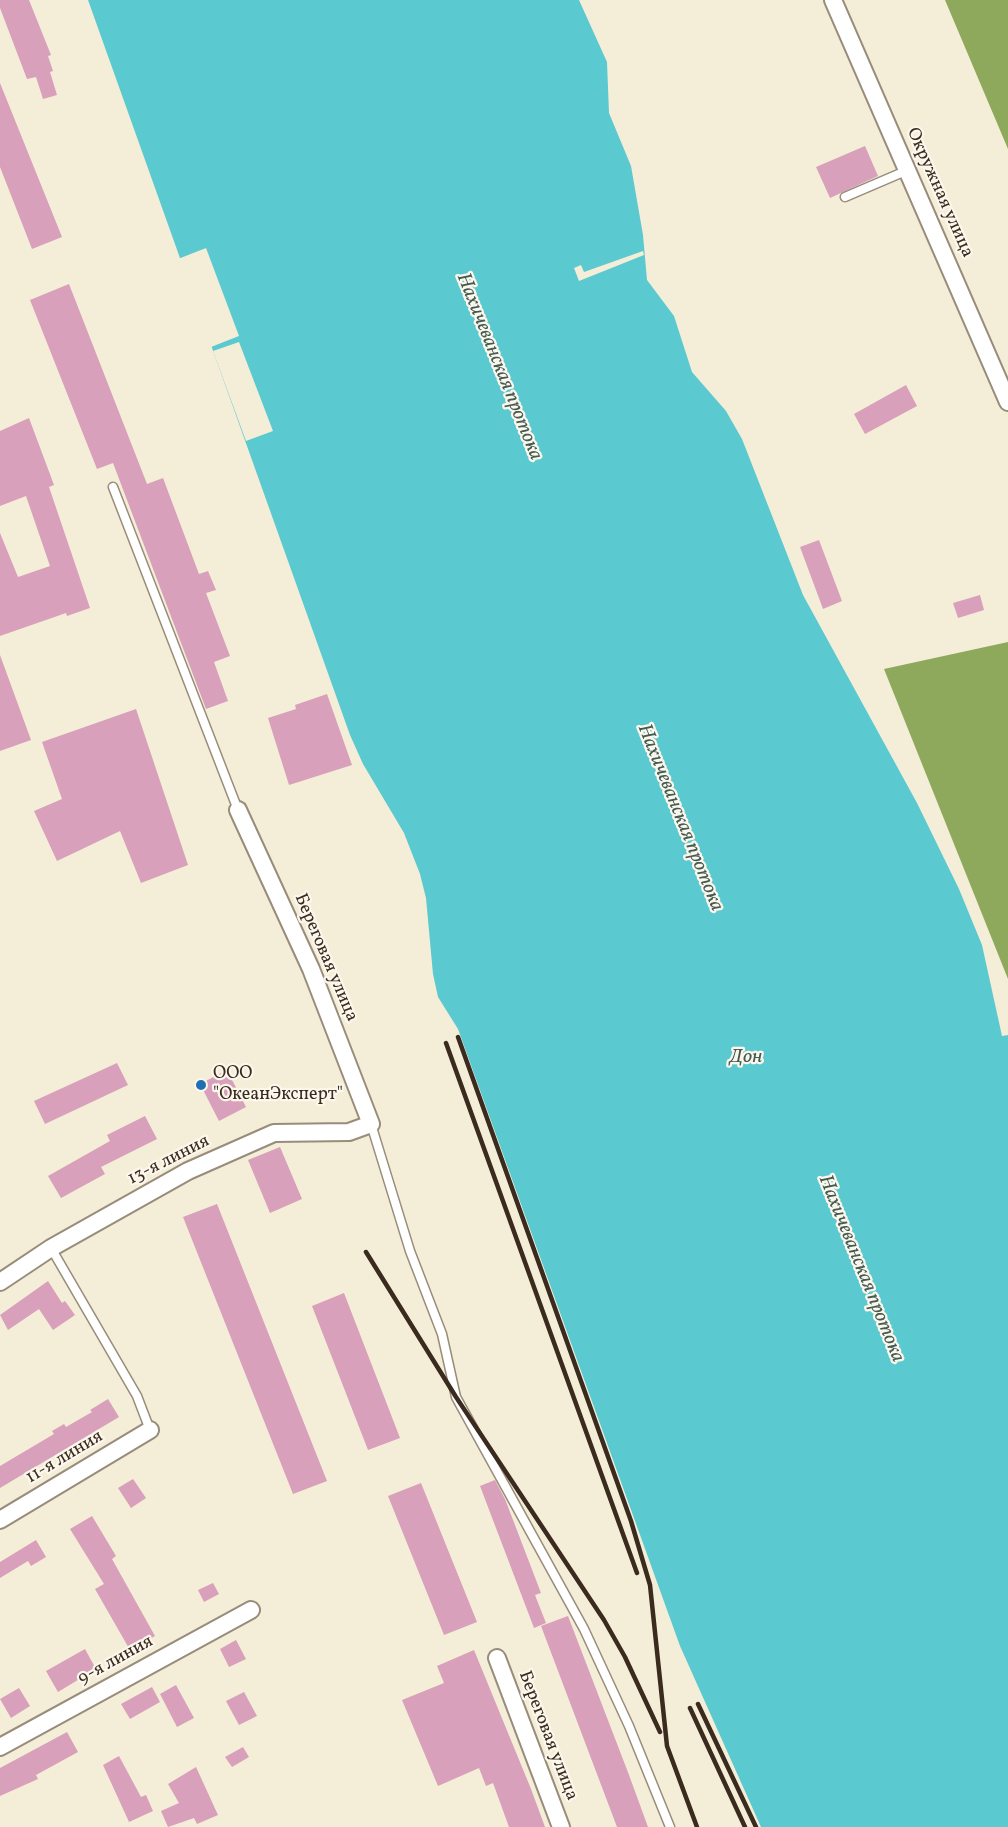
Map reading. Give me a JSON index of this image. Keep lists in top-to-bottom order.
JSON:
{
  "streets": {
    "street": [
      "Окружная улица",
      "Береговая улица",
      "13-я линия",
      "11-я линия",
      "9-я линия"
    ]
  },
  "crossings": [
    ["Береговая улица", "13-я линия"]
  ],
  "water": ["Нахичеванская протока", "Дон"],
  "places": ["ООО \"ОкеанЭксперт\""]
}
